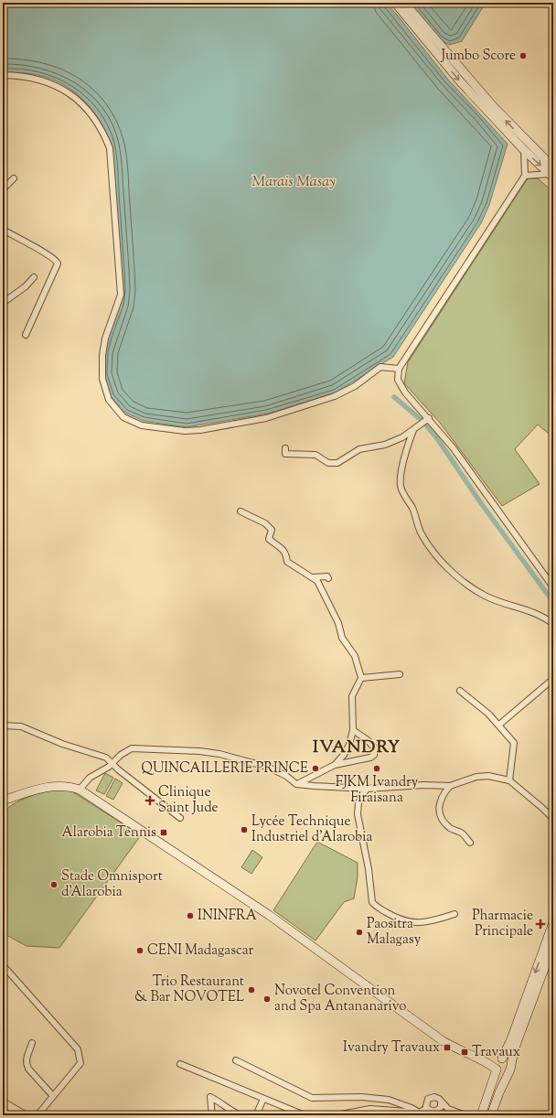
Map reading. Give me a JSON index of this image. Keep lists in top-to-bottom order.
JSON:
{
  "districts": ["IVANDRY"],
  "water": ["Marais Masay"],
  "places": {
    "other": [
      "Jumbo Score",
      "QUINCAILLERIE PRINCE",
      "FJKM Ivandry Firaisana",
      "Lycée Technique Industriel d'Alarobia",
      "Stade Omnisport d'Alarobia",
      "ININFRA",
      "Paositra Malagasy",
      "CENI Madagascar",
      "Trio Restaurant & Bar NOVOTEL",
      "Novotel Convention and Spa Antananarivo"
    ],
    "health": ["Clinique Saint Jude", "Pharmacie Principale"],
    "transit": ["Alarobia Tennis", "Ivandry Travaux", "Travaux"]
  }
}
